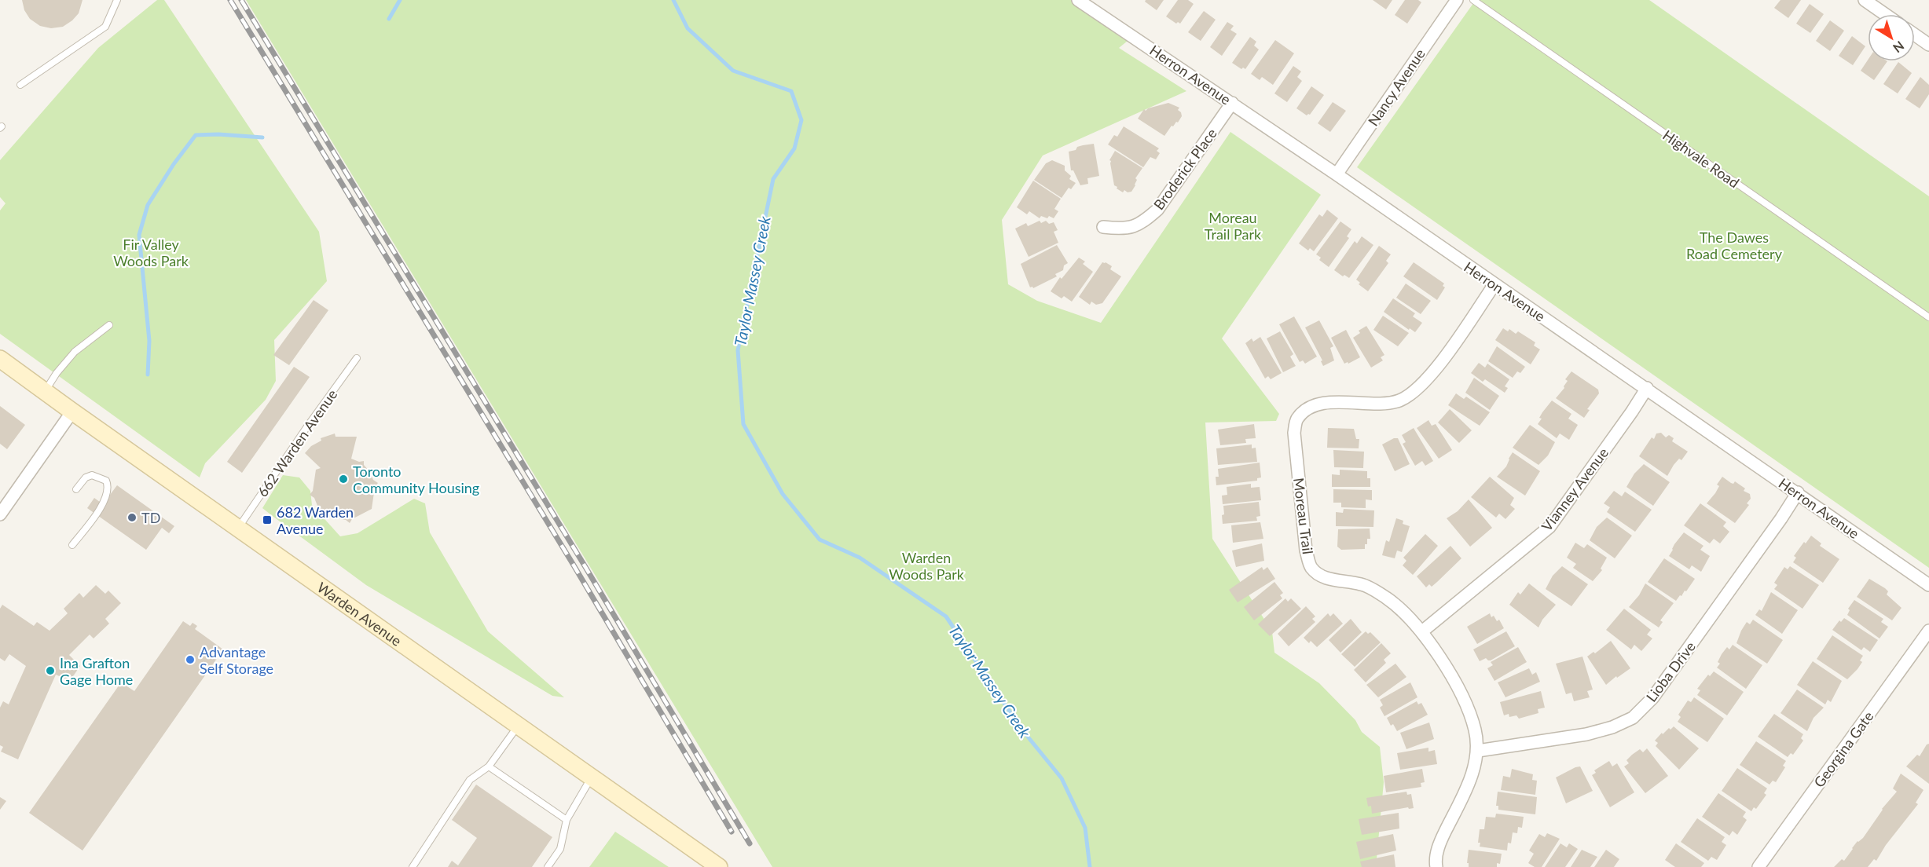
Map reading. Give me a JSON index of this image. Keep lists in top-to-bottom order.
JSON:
{
  "streets": {
    "main road": ["Warden Avenue"],
    "street": [
      "Herron Avenue",
      "Nancy Avenue",
      "Broderick Place",
      "Vianney Avenue",
      "Moreau Trail",
      "Lioba Drive",
      "Georgina Gate"
    ],
    "lane": ["Highvale Road", "662 Warden Avenue"]
  },
  "crossings": [
    ["Herron Avenue", "Nancy Avenue"],
    ["Herron Avenue", "Broderick Place"],
    ["Herron Avenue", "Vianney Avenue"],
    ["Herron Avenue", "Moreau Trail"],
    ["Herron Avenue", "Lioba Drive"],
    ["662 Warden Avenue", "Warden Avenue"],
    ["Vianney Avenue", "Moreau Trail"],
    ["Moreau Trail", "Lioba Drive"]
  ],
  "water": ["Taylor Massey Creek"],
  "parks": [
    "Moreau Trail Park",
    "The Dawes Road Cemetery",
    "Fir Valley Woods Park",
    "Warden Woods Park"
  ],
  "places": {
    "other": [
      "Toronto Community Housing",
      "TD",
      "Advantage Self Storage",
      "Ina Grafton Gage Home"
    ],
    "transit": ["682 Warden Avenue"]
  },
  "north": "bottom right"
}
